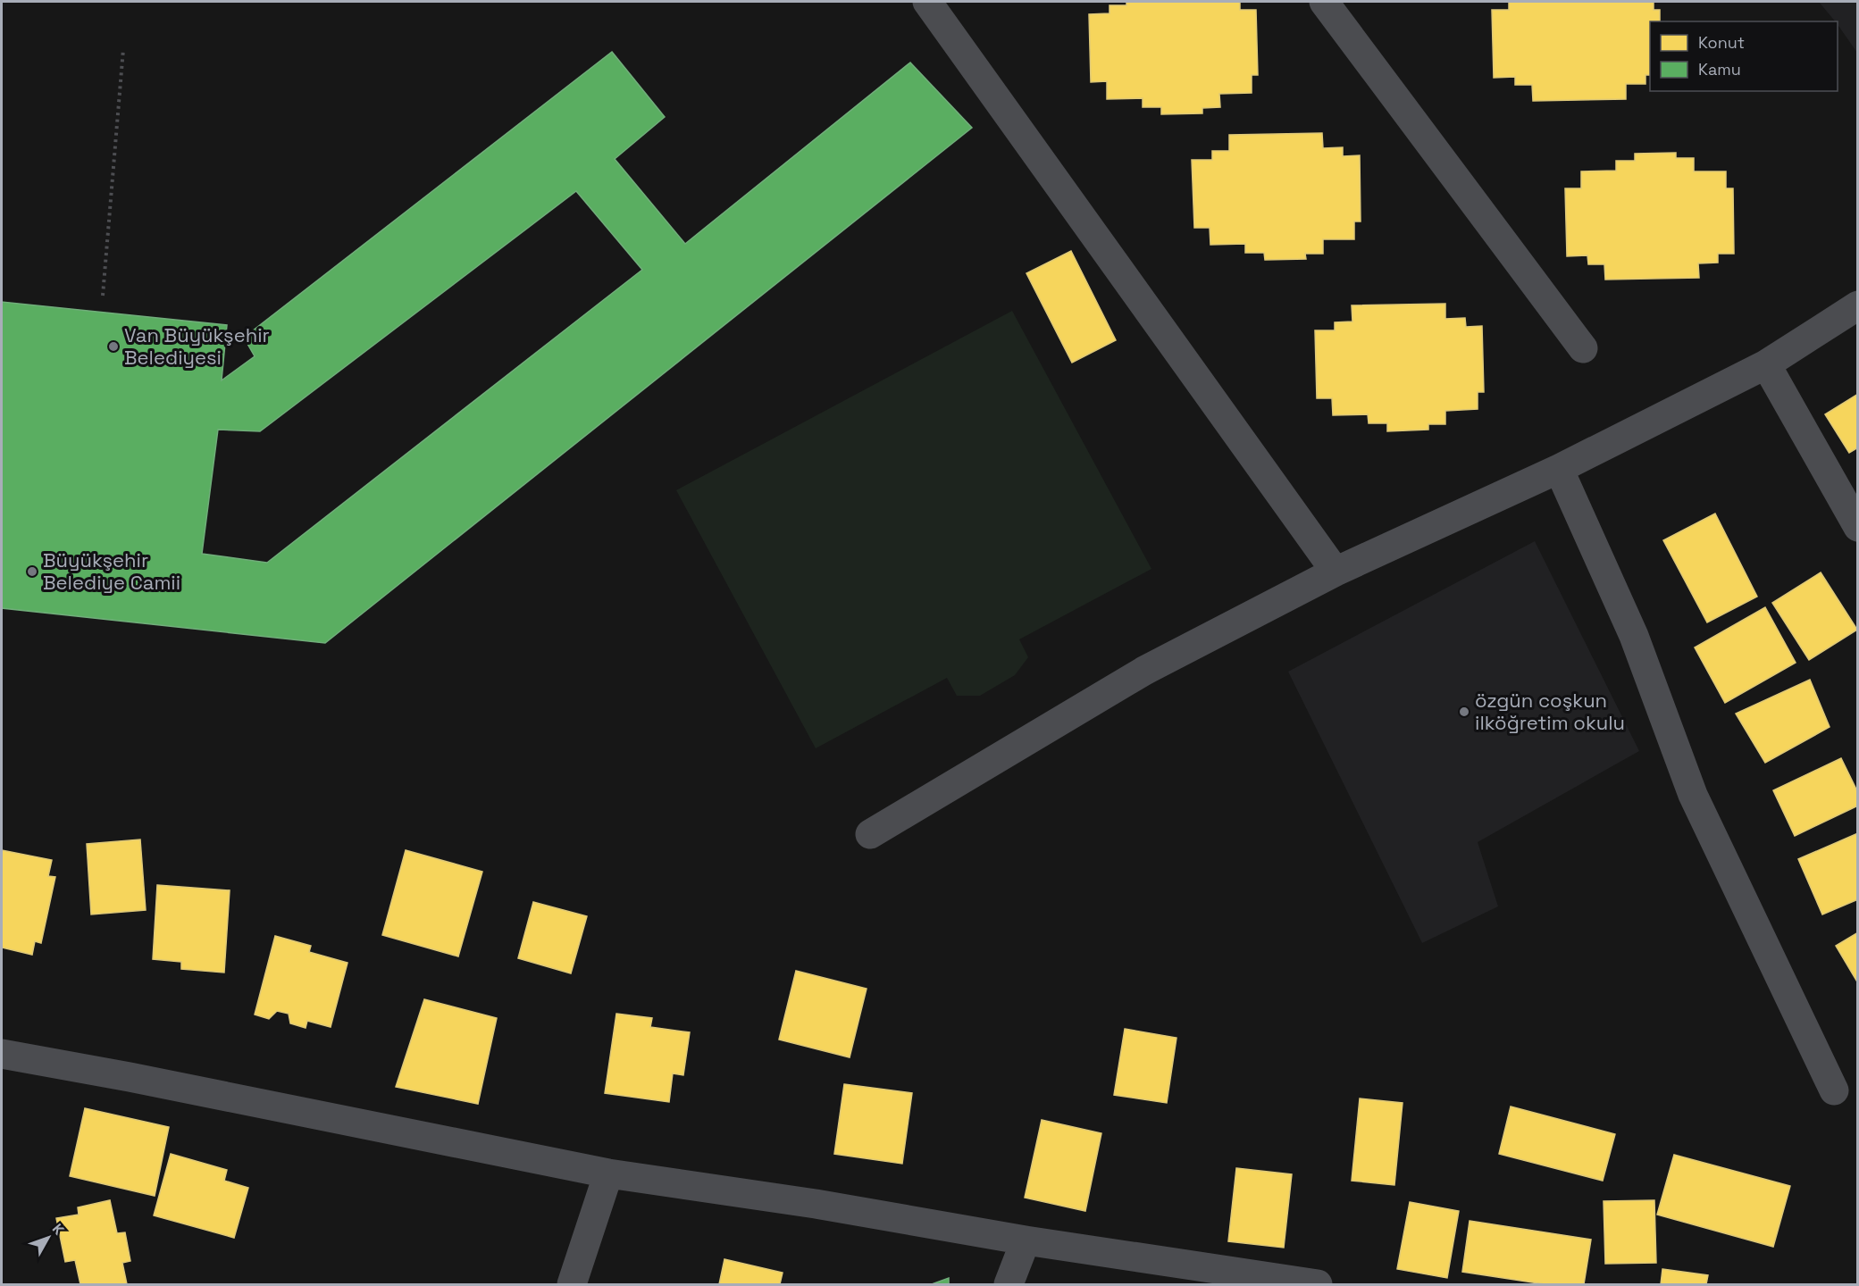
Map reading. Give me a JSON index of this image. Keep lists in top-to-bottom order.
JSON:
{
  "places": ["Van Büyükşehir Belediyesi", "Büyükşehir Belediye Camii", "özgün coşkun ilköğretim okulu"],
  "legend": ["Konut", "Kamu"],
  "north": "top right"
}
